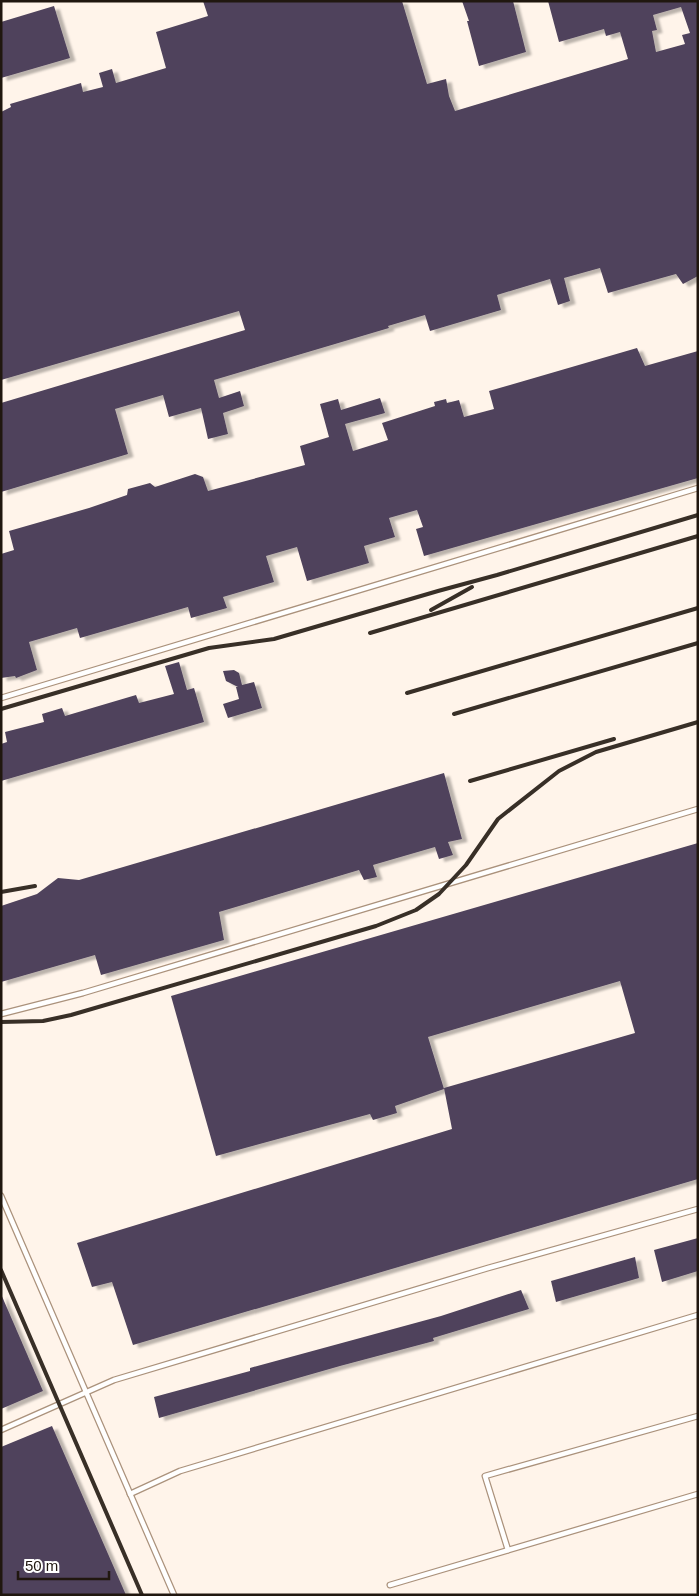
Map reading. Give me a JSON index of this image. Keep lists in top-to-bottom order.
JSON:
{
  "scale_bar": "50 m"
}
